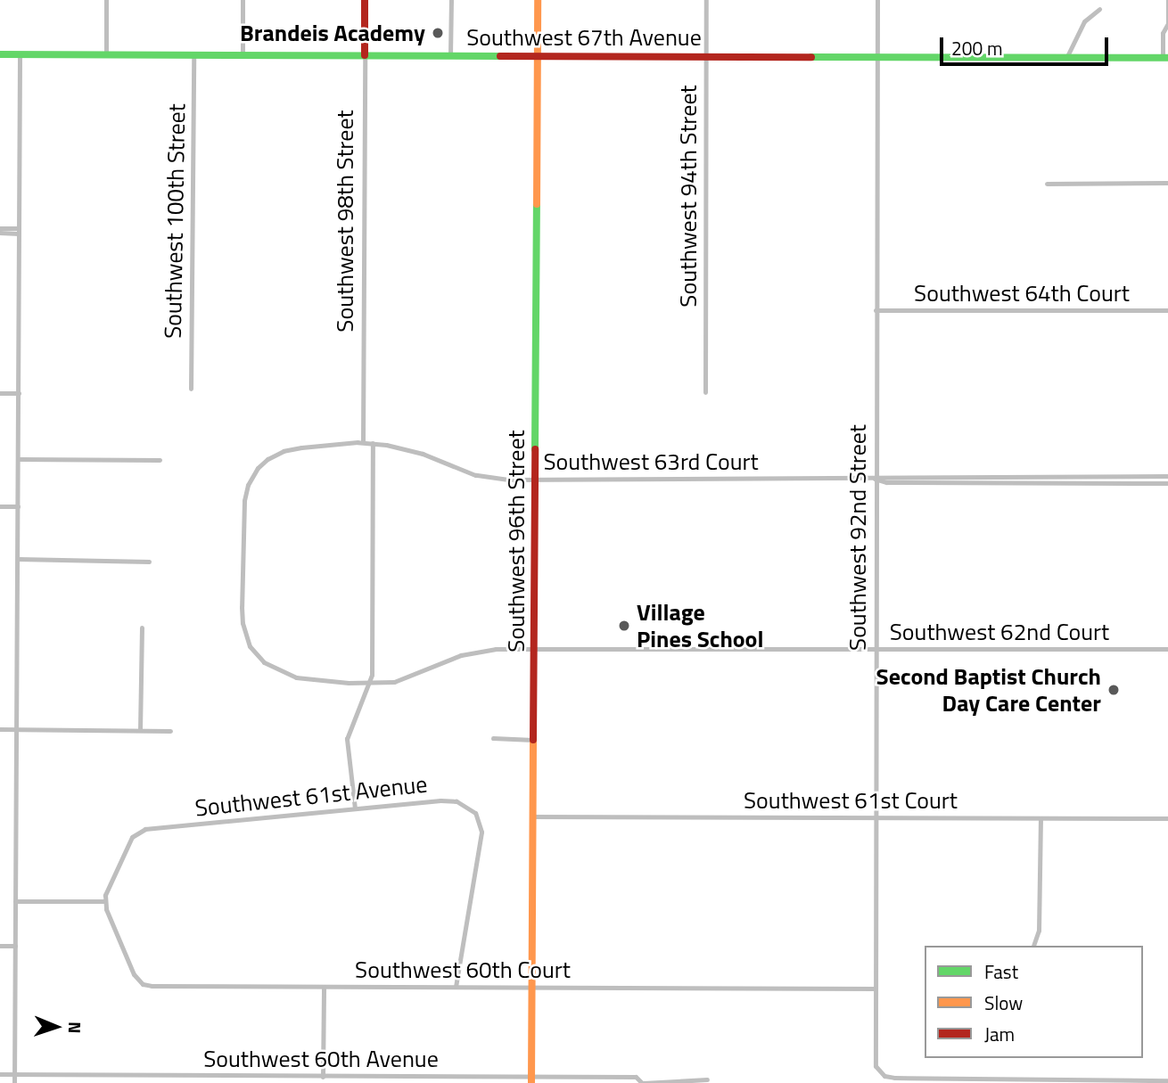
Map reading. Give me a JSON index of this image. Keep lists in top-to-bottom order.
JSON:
{
  "streets": {
    "main road": ["Southwest 67th Avenue", "Southwest 98th Street", "Southwest 96th Street"],
    "street": [
      "Southwest 94th Street",
      "Southwest 100th Street",
      "Southwest 64th Court",
      "Southwest 63rd Court",
      "Southwest 92nd Street",
      "Southwest 62nd Court",
      "Southwest 61st Avenue",
      "Southwest 61st Court",
      "Southwest 60th Court",
      "Southwest 60th Avenue"
    ]
  },
  "crossings": [
    ["Southwest 67th Avenue", "Southwest 94th Street"],
    ["Southwest 67th Avenue", "Southwest 100th Street"],
    ["Southwest 67th Avenue", "Southwest 98th Street"],
    ["Southwest 67th Avenue", "Southwest 92nd Street"],
    ["Southwest 67th Avenue", "Southwest 96th Street"],
    ["Southwest 98th Street", "Southwest 63rd Court"],
    ["Southwest 64th Court", "Southwest 92nd Street"],
    ["Southwest 63rd Court", "Southwest 92nd Street"],
    ["Southwest 63rd Court", "Southwest 96th Street"],
    ["Southwest 63rd Court", "Southwest 62nd Court"],
    ["Southwest 92nd Street", "Southwest 62nd Court"],
    ["Southwest 92nd Street", "Southwest 61st Court"],
    ["Southwest 92nd Street", "Southwest 60th Court"],
    ["Southwest 96th Street", "Southwest 62nd Court"],
    ["Southwest 96th Street", "Southwest 61st Court"],
    ["Southwest 96th Street", "Southwest 60th Court"],
    ["Southwest 96th Street", "Southwest 60th Avenue"],
    ["Southwest 61st Avenue", "Southwest 60th Court"]
  ],
  "places": ["Brandeis Academy", "Village Pines School", "Second Baptist Church Day Care Center"],
  "legend": ["Fast", "Slow", "Jam"],
  "scale_bar": "200 m",
  "north": "right"
}
